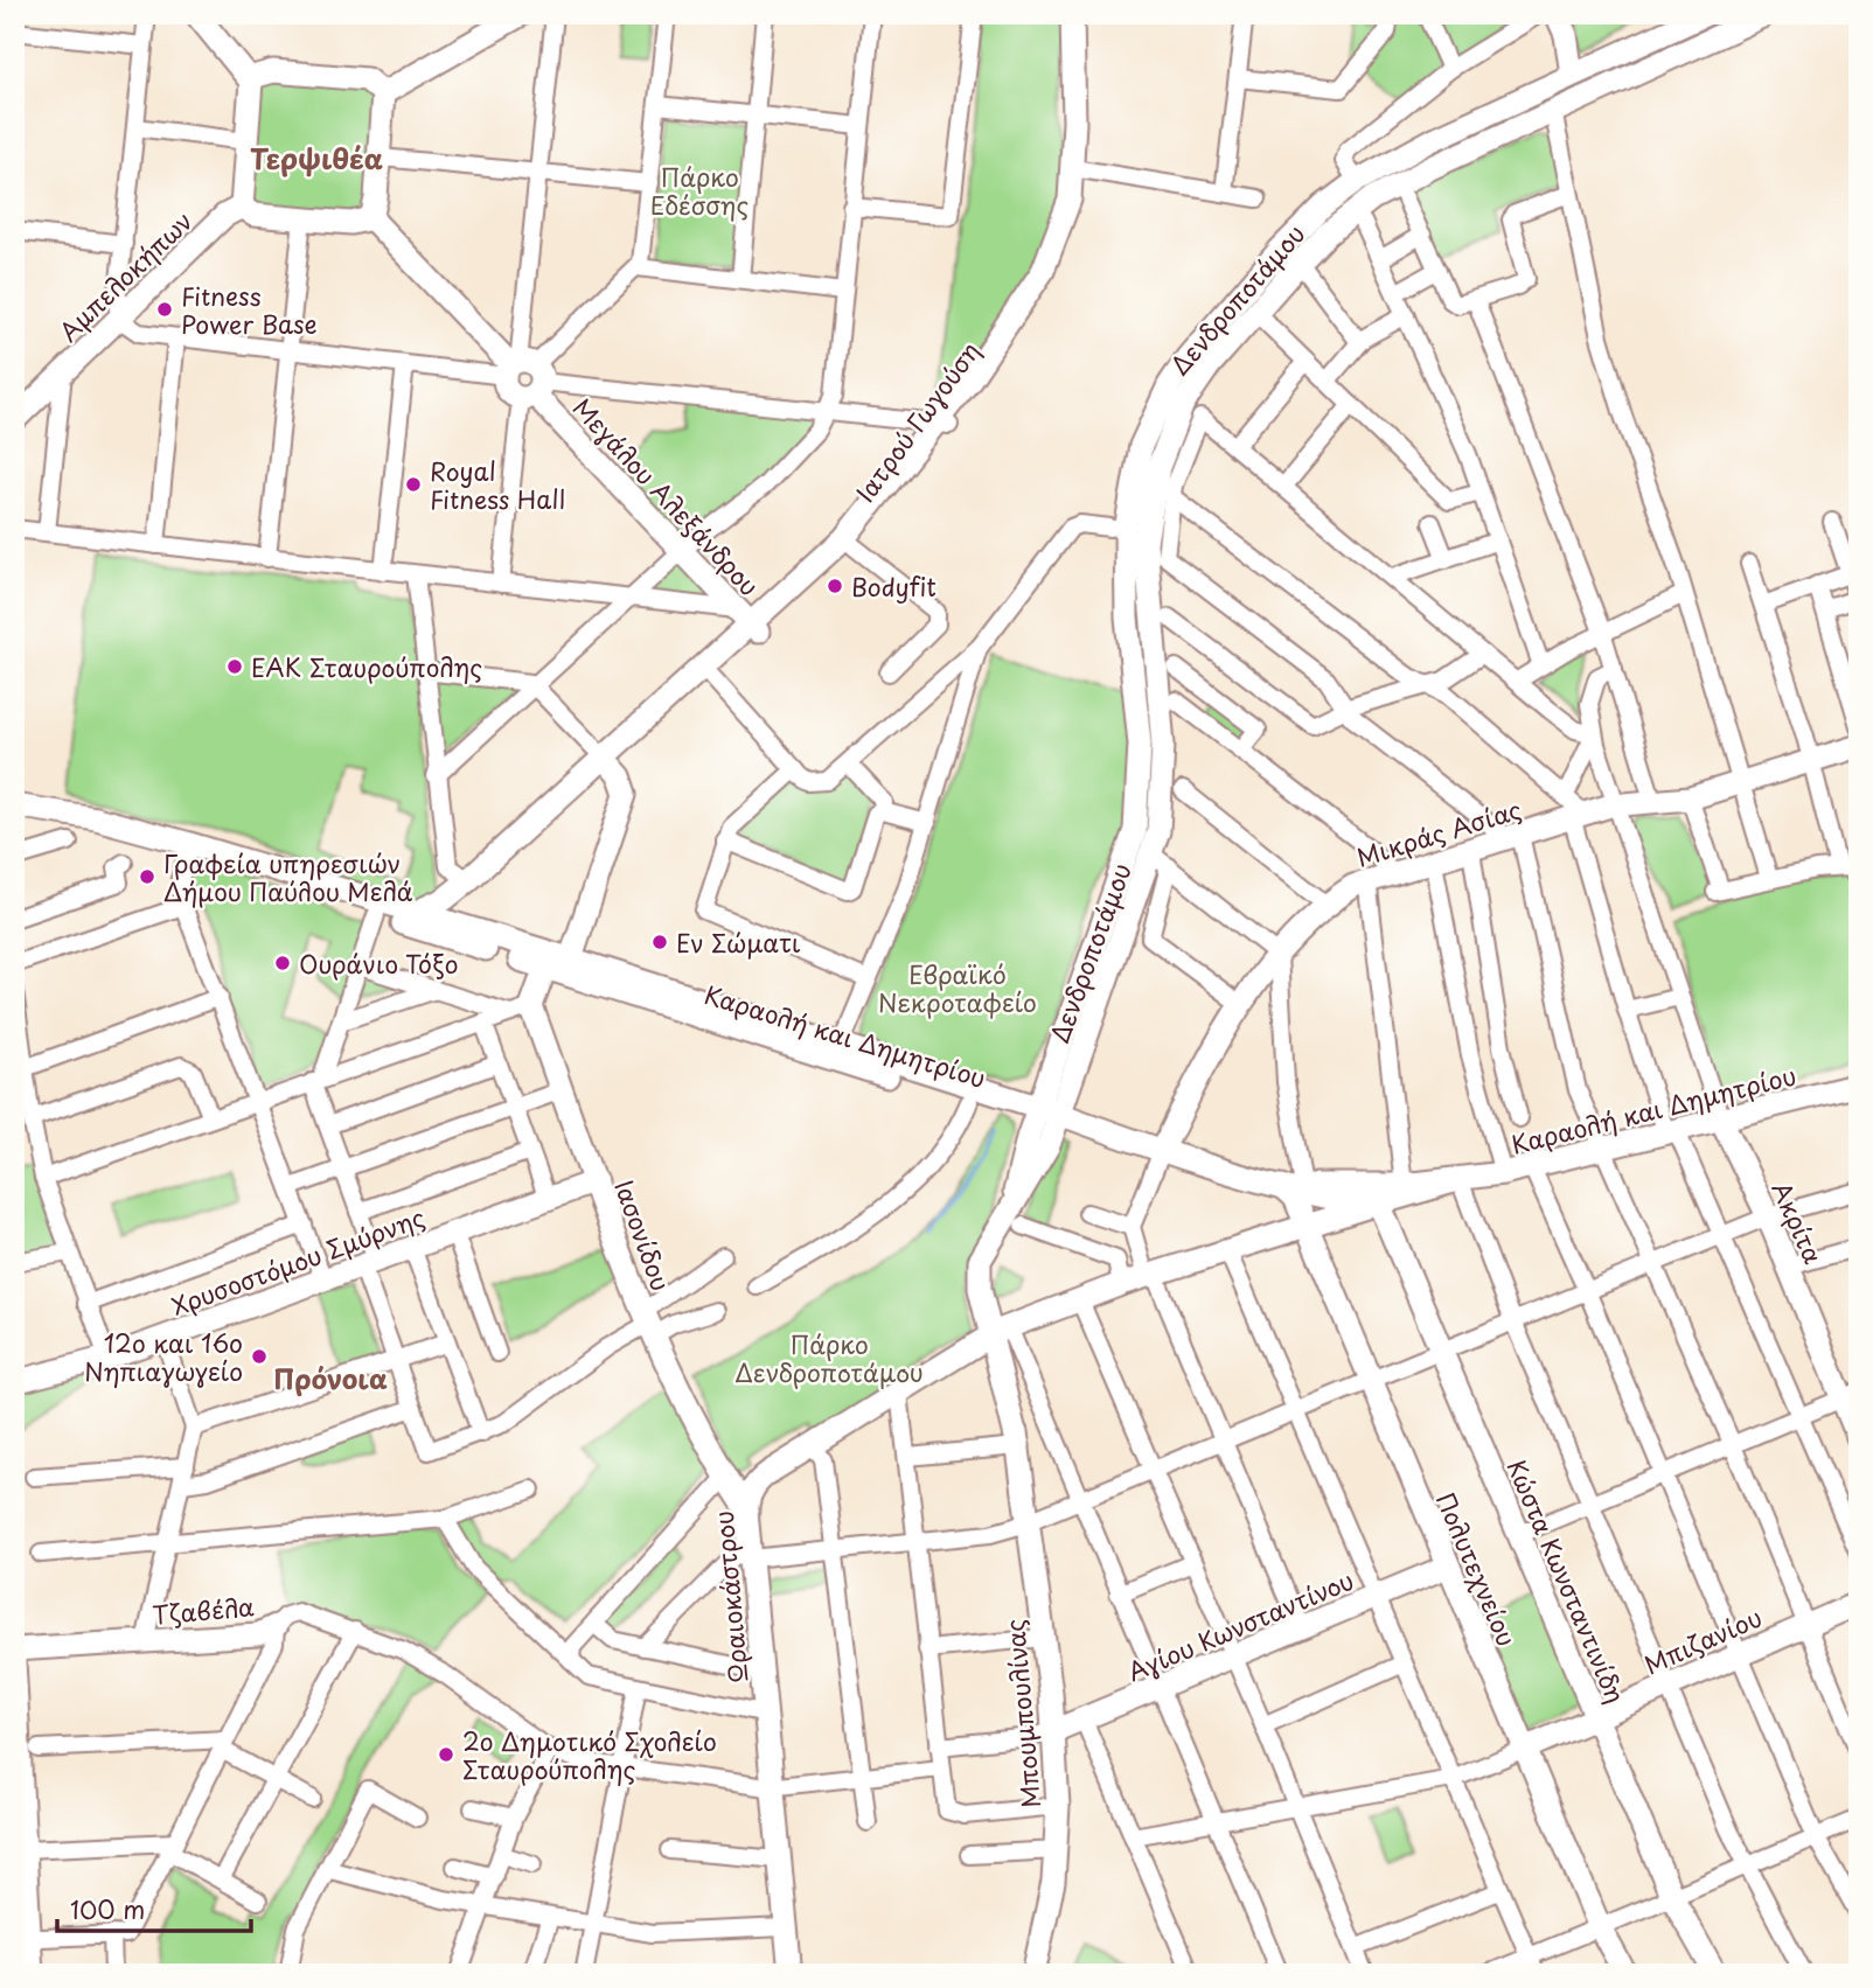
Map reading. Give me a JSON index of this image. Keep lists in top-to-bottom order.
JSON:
{
  "streets": {
    "main road": [
      "Αμπελοκήπων",
      "Δενδροποτάμου",
      "Ιατρού Γωγούση",
      "Μεγάλου Αλεξάνδρου",
      "Μικράς Ασίας",
      "Καραολή και Δημητρίου",
      "Ακρίτα",
      "Ιασονίδου",
      "Χρυσοστόμου Σμύρνης",
      "Πολυτεχνείου",
      "Κώστα Κωνσταντινίδη",
      "Ωραιοκάστρου",
      "Τζαβέλα",
      "Αγίου Κωνσταντίνου",
      "Μπιζανίου",
      "Μπουμπουλίνας"
    ]
  },
  "crossings": [
    ["Αμπελοκήπων", "Μεγάλου Αλεξάνδρου"],
    ["Δενδροποτάμου", "Καραολή και Δημητρίου"],
    ["Δενδροποτάμου", "Ωραιοκάστρου"],
    ["Δενδροποτάμου", "Μπουμπουλίνας"],
    ["Ιατρού Γωγούση", "Μεγάλου Αλεξάνδρου"],
    ["Ιατρού Γωγούση", "Καραολή και Δημητρίου"],
    ["Μικράς Ασίας", "Καραολή και Δημητρίου"],
    ["Καραολή και Δημητρίου", "Ακρίτα"],
    ["Καραολή και Δημητρίου", "Πολυτεχνείου"],
    ["Ιασονίδου", "Χρυσοστόμου Σμύρνης"],
    ["Ιασονίδου", "Ωραιοκάστρου"],
    ["Πολυτεχνείου", "Ωραιοκάστρου"],
    ["Πολυτεχνείου", "Αγίου Κωνσταντίνου"],
    ["Πολυτεχνείου", "Μπιζανίου"],
    ["Κώστα Κωνσταντινίδη", "Ωραιοκάστρου"],
    ["Κώστα Κωνσταντινίδη", "Μπιζανίου"],
    ["Ωραιοκάστρου", "Τζαβέλα"],
    ["Ωραιοκάστρου", "Μπουμπουλίνας"],
    ["Αγίου Κωνσταντίνου", "Μπουμπουλίνας"]
  ],
  "districts": ["Τερψιθέα", "Πρόνοια"],
  "parks": ["Πάρκο Εδέσσης", "Εβραϊκό Νεκροταφείο", "Πάρκο Δενδροποτάμου"],
  "places": [
    "Fitness Power Base",
    "Royal Fitness Hall",
    "Bodyfit",
    "EAK Σταυρούπολης",
    "Γραφεία υπηρεσιών Δήμου Παύλου Μελά",
    "Εν Σώματι",
    "Ουράνιο Τόξο",
    "12ο και 16ο Νηπιαγωγείο",
    "2ο Δημοτικό Σχολείο Σταυρούπολης"
  ],
  "scale_bar": "100 m"
}
